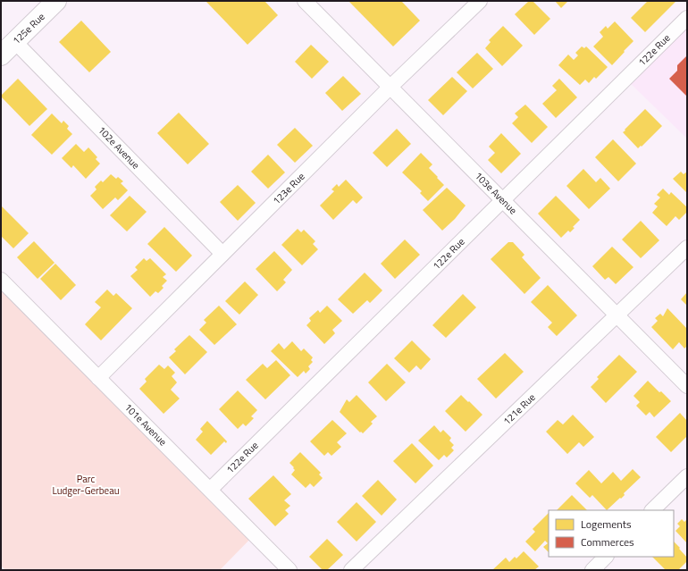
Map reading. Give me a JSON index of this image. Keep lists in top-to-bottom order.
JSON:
{
  "streets": {
    "main road": ["125e Rue"],
    "street": [
      "122e Rue",
      "102e Avenue",
      "123e Rue",
      "103e Avenue",
      "121e Rue",
      "101e Avenue"
    ]
  },
  "crossings": [
    ["125e Rue", "102e Avenue"],
    ["122e Rue", "103e Avenue"],
    ["122e Rue", "101e Avenue"],
    ["102e Avenue", "123e Rue"],
    ["123e Rue", "103e Avenue"],
    ["123e Rue", "101e Avenue"],
    ["103e Avenue", "121e Rue"]
  ],
  "parks": ["Parc Ludger-Gerbeau"],
  "legend": ["Logements", "Commerces"]
}
